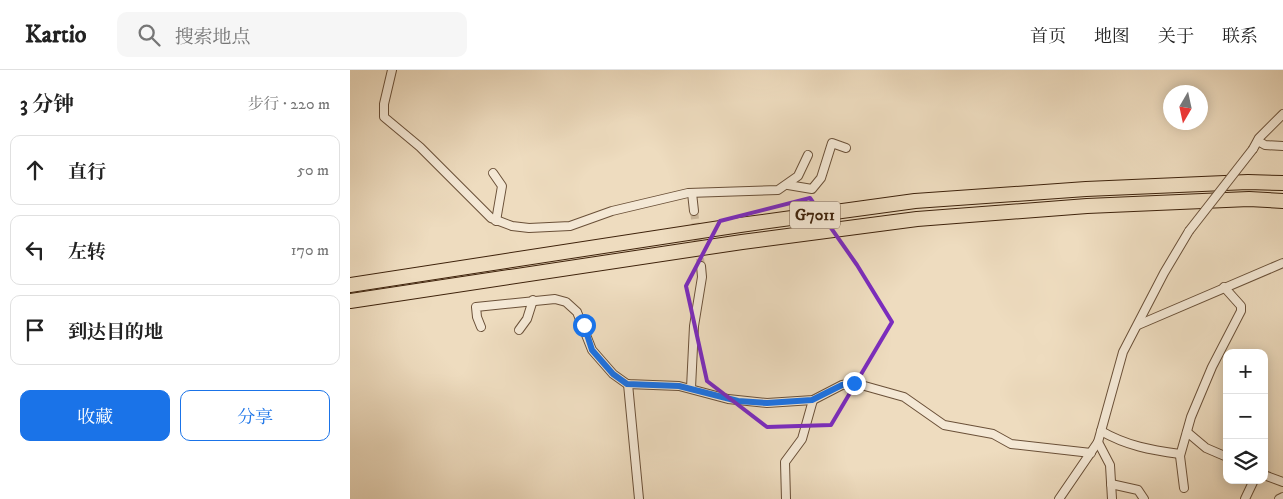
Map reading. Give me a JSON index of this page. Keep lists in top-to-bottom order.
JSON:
{
  "streets": {
    "highway": ["G7011"]
  },
  "north": "bottom",
  "page": {
    "header": "Kartio",
    "search": "搜索地点",
    "nav": [
      "首页",
      "地图",
      "关于",
      "联系"
    ],
    "heading": ["3 分钟", "步行 · 220 m"],
    "list": [
      ["直行", "50 m"],
      ["左转", "170 m"],
      "到达目的地"
    ],
    "map_buttons": ["+", "−"],
    "buttons": ["收藏", "分享"]
  }
}
